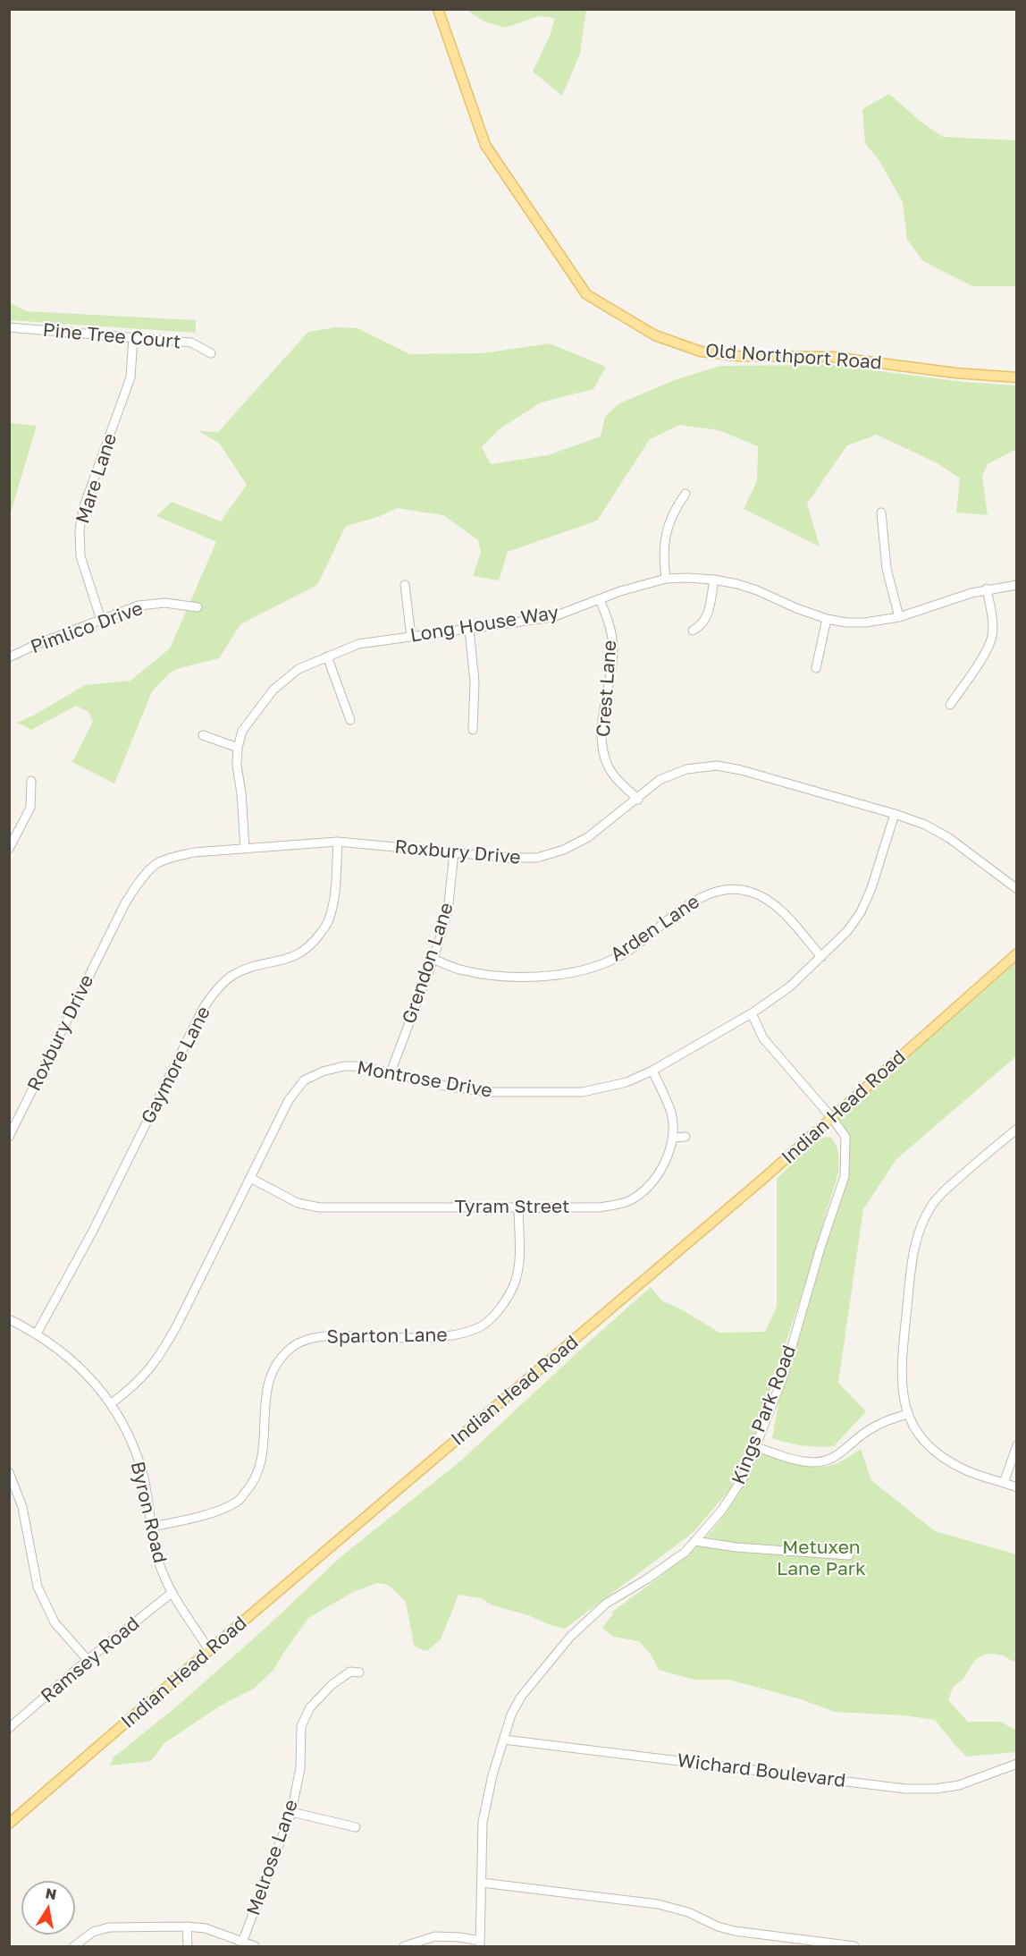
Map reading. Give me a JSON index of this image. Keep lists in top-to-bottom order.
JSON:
{
  "streets": {
    "main road": ["Old Northport Road", "Indian Head Road"],
    "street": [
      "Pine Tree Court",
      "Mare Lane",
      "Long House Way",
      "Pimlico Drive",
      "Crest Lane",
      "Roxbury Drive",
      "Arden Lane",
      "Grendon Lane",
      "Gaymore Lane",
      "Montrose Drive",
      "Tyram Street",
      "Sparton Lane",
      "Kings Park Road",
      "Byron Road",
      "Ramsey Road",
      "Wichard Boulevard",
      "Melrose Lane"
    ]
  },
  "crossings": [
    ["Pine Tree Court", "Mare Lane"],
    ["Mare Lane", "Pimlico Drive"],
    ["Long House Way", "Crest Lane"],
    ["Crest Lane", "Roxbury Drive"],
    ["Roxbury Drive", "Grendon Lane"],
    ["Roxbury Drive", "Gaymore Lane"],
    ["Roxbury Drive", "Montrose Drive"],
    ["Arden Lane", "Grendon Lane"],
    ["Arden Lane", "Montrose Drive"],
    ["Grendon Lane", "Montrose Drive"],
    ["Gaymore Lane", "Byron Road"],
    ["Montrose Drive", "Tyram Street"],
    ["Montrose Drive", "Kings Park Road"],
    ["Montrose Drive", "Byron Road"],
    ["Indian Head Road", "Kings Park Road"],
    ["Indian Head Road", "Byron Road"],
    ["Tyram Street", "Sparton Lane"],
    ["Sparton Lane", "Byron Road"],
    ["Kings Park Road", "Wichard Boulevard"],
    ["Byron Road", "Ramsey Road"]
  ],
  "parks": ["Metuxen Lane Park"],
  "north": "top"
}
